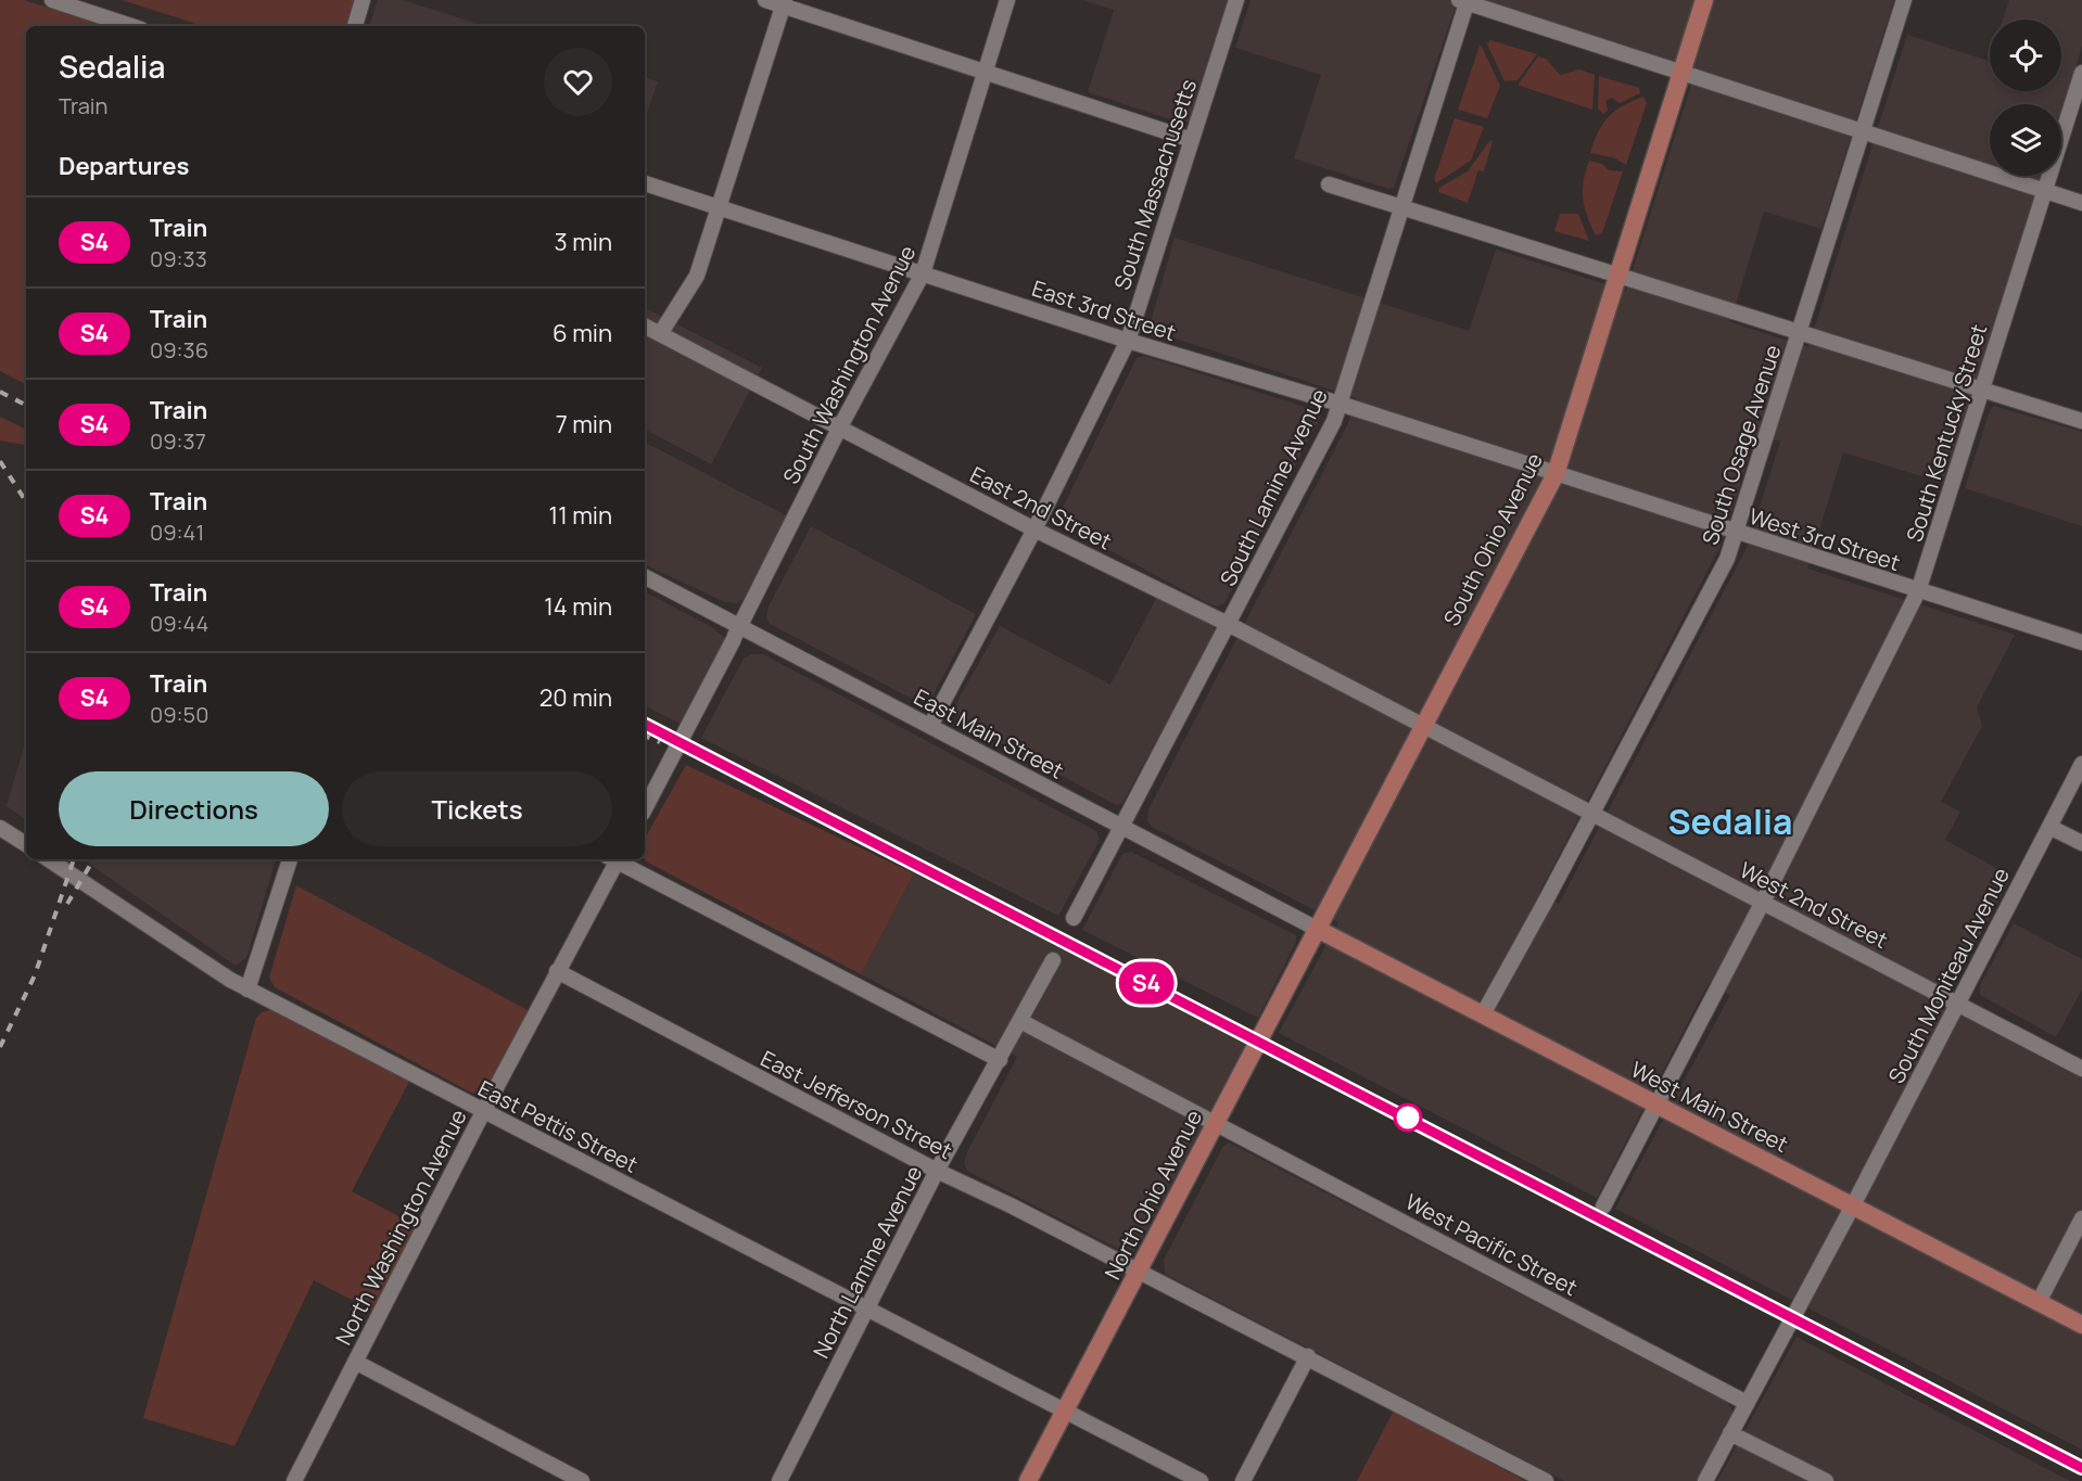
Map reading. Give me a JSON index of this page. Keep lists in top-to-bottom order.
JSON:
{
  "streets": {
    "main road": ["South Ohio Avenue", "West Main Street", "North Ohio Avenue"],
    "street": [
      "South Massachusetts",
      "East 3rd Street",
      "South Washington Avenue",
      "South Kentucky Street",
      "South Osage Avenue",
      "South Lamine Avenue",
      "East 2nd Street",
      "West 3rd Street",
      "East Main Street",
      "West 2nd Street",
      "South Moniteau Avenue",
      "East Jefferson Street",
      "East Pettis Street",
      "North Washington Avenue",
      "West Pacific Street",
      "North Lamine Avenue"
    ]
  },
  "crossings": [
    ["South Massachusetts", "East 3rd Street"],
    ["South Massachusetts", "East 2nd Street"],
    ["South Massachusetts", "East Main Street"],
    ["East 3rd Street", "South Washington Avenue"],
    ["East 3rd Street", "South Lamine Avenue"],
    ["East 3rd Street", "South Ohio Avenue"],
    ["East 3rd Street", "West 3rd Street"],
    ["South Washington Avenue", "East 2nd Street"],
    ["South Washington Avenue", "East Main Street"],
    ["South Kentucky Street", "West 3rd Street"],
    ["South Kentucky Street", "West 2nd Street"],
    ["South Kentucky Street", "West Main Street"],
    ["South Osage Avenue", "West 3rd Street"],
    ["South Osage Avenue", "West 2nd Street"],
    ["South Osage Avenue", "West Main Street"],
    ["South Lamine Avenue", "East 2nd Street"],
    ["South Lamine Avenue", "East Main Street"],
    ["East 2nd Street", "South Ohio Avenue"],
    ["East 2nd Street", "West 2nd Street"],
    ["South Ohio Avenue", "West 3rd Street"],
    ["South Ohio Avenue", "East Main Street"],
    ["South Ohio Avenue", "West 2nd Street"],
    ["South Ohio Avenue", "West Main Street"],
    ["South Ohio Avenue", "North Ohio Avenue"],
    ["East Main Street", "West Main Street"],
    ["East Main Street", "North Ohio Avenue"],
    ["West 2nd Street", "South Moniteau Avenue"],
    ["South Moniteau Avenue", "West Main Street"],
    ["South Moniteau Avenue", "West Pacific Street"],
    ["East Jefferson Street", "North Ohio Avenue"],
    ["East Jefferson Street", "North Washington Avenue"],
    ["East Jefferson Street", "North Lamine Avenue"],
    ["West Main Street", "North Ohio Avenue"],
    ["East Pettis Street", "North Ohio Avenue"],
    ["East Pettis Street", "North Washington Avenue"],
    ["East Pettis Street", "North Lamine Avenue"],
    ["North Ohio Avenue", "West Pacific Street"],
    ["West Pacific Street", "North Lamine Avenue"]
  ],
  "districts": ["Sedalia"],
  "page": {
    "on_map": "S4",
    "heading": [
      ["Sedalia", "Train"],
      "Departures"
    ],
    "list": [
      {
        "mark": "S4",
        "name": "Train",
        "note": "09:33",
        "value": "3 min"
      },
      {
        "mark": "S4",
        "name": "Train",
        "note": "09:36",
        "value": "6 min"
      },
      {
        "mark": "S4",
        "name": "Train",
        "note": "09:37",
        "value": "7 min"
      },
      {
        "mark": "S4",
        "name": "Train",
        "note": "09:41",
        "value": "11 min"
      },
      {
        "mark": "S4",
        "name": "Train",
        "note": "09:44",
        "value": "14 min"
      },
      {
        "mark": "S4",
        "name": "Train",
        "note": "09:50",
        "value": "20 min"
      }
    ],
    "buttons": ["Directions", "Tickets"]
  }
}
